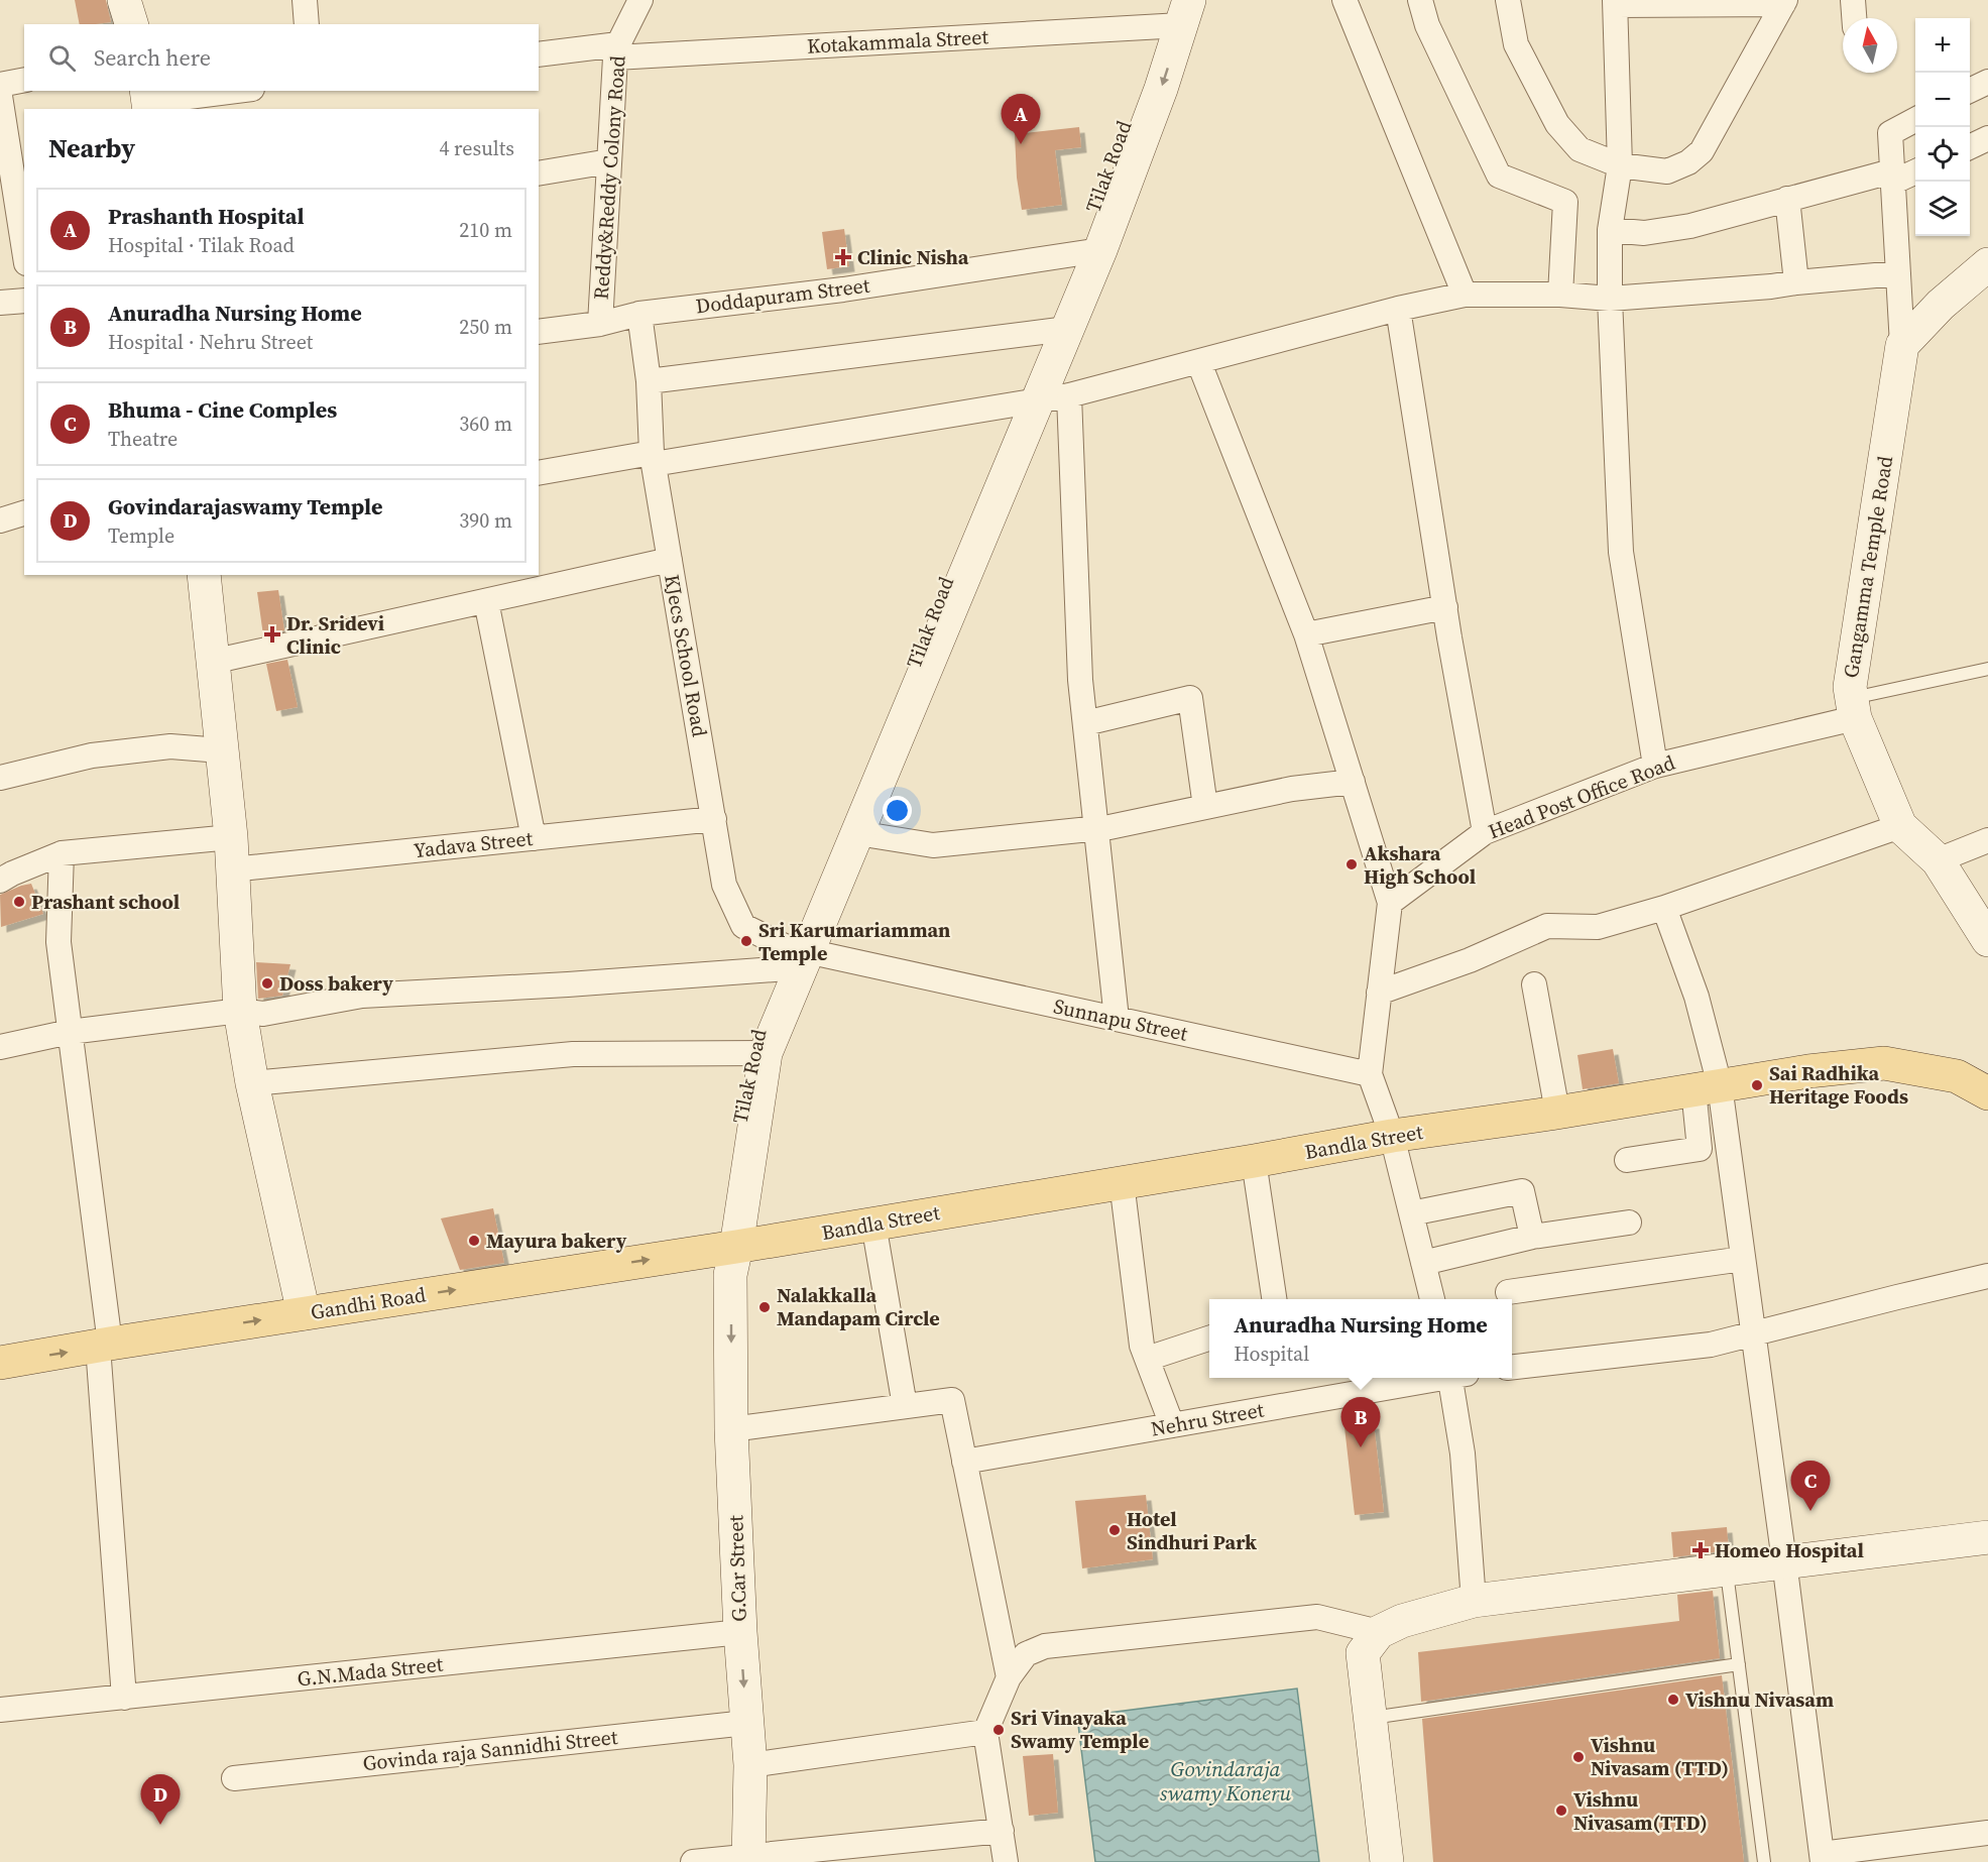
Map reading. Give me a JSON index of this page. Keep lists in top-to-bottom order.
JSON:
{
  "streets": {
    "main road": ["Bandla Street", "Gandhi Road"],
    "street": [
      "Kotakammala Street",
      "Tilak Road",
      "Reddy&Reddy Colony Road",
      "Doddapuram Street",
      "Gangamma Temple Road",
      "KJecs School Road",
      "Head Post Office Road",
      "Yadava Street",
      "Sunnapu Street",
      "Nehru Street",
      "G.Car Street",
      "G.N.Mada Street",
      "Govinda raja Sannidhi Street"
    ]
  },
  "crossings": [
    ["Kotakammala Street", "Tilak Road"],
    ["Kotakammala Street", "Reddy&Reddy Colony Road"],
    ["Tilak Road", "Doddapuram Street"],
    ["Tilak Road", "KJecs School Road"],
    ["Tilak Road", "Sunnapu Street"],
    ["Tilak Road", "Bandla Street"],
    ["Tilak Road", "Gandhi Road"],
    ["Tilak Road", "G.Car Street"],
    ["Reddy&Reddy Colony Road", "Doddapuram Street"],
    ["Doddapuram Street", "KJecs School Road"],
    ["Gangamma Temple Road", "Head Post Office Road"],
    ["KJecs School Road", "Yadava Street"],
    ["KJecs School Road", "Sunnapu Street"],
    ["Bandla Street", "Gandhi Road"],
    ["Bandla Street", "G.Car Street"],
    ["Gandhi Road", "G.Car Street"],
    ["G.Car Street", "G.N.Mada Street"],
    ["G.Car Street", "Govinda raja Sannidhi Street"]
  ],
  "one_way": ["Gandhi Road"],
  "water": ["Govindaraja swamy Koneru"],
  "places": {
    "health": ["Clinic Nisha", "Dr. Sridevi Clinic", "Homeo Hospital"],
    "other": [
      "Akshara High School",
      "Prashant school",
      "Sri Karumariamman Temple",
      "Doss bakery",
      "Sai Radhika Heritage Foods",
      "Mayura bakery",
      "Nalakkalla Mandapam Circle",
      "Hotel Sindhuri Park",
      "Vishnu Nivasam",
      "Sri Vinayaka Swamy Temple",
      "Vishnu Nivasam (TTD)",
      "Vishnu Nivasam(TTD)"
    ]
  },
  "north": "top",
  "page": {
    "map_buttons": ["+", "−"],
    "search": "Search here",
    "pins": [
      "A",
      "B",
      "C",
      "D"
    ],
    "heading": ["Nearby", "4 results"],
    "list": [
      {
        "mark": "A",
        "name": "Prashanth Hospital",
        "note": "Hospital · Tilak Road",
        "value": "210 m"
      },
      {
        "mark": "B",
        "name": "Anuradha Nursing Home",
        "note": "Hospital · Nehru Street",
        "value": "250 m"
      },
      {
        "mark": "C",
        "name": "Bhuma - Cine Comples",
        "note": "Theatre",
        "value": "360 m"
      },
      {
        "mark": "D",
        "name": "Govindarajaswamy Temple",
        "note": "Temple",
        "value": "390 m"
      }
    ],
    "popup": ["Anuradha Nursing Home", "Hospital"]
  }
}
